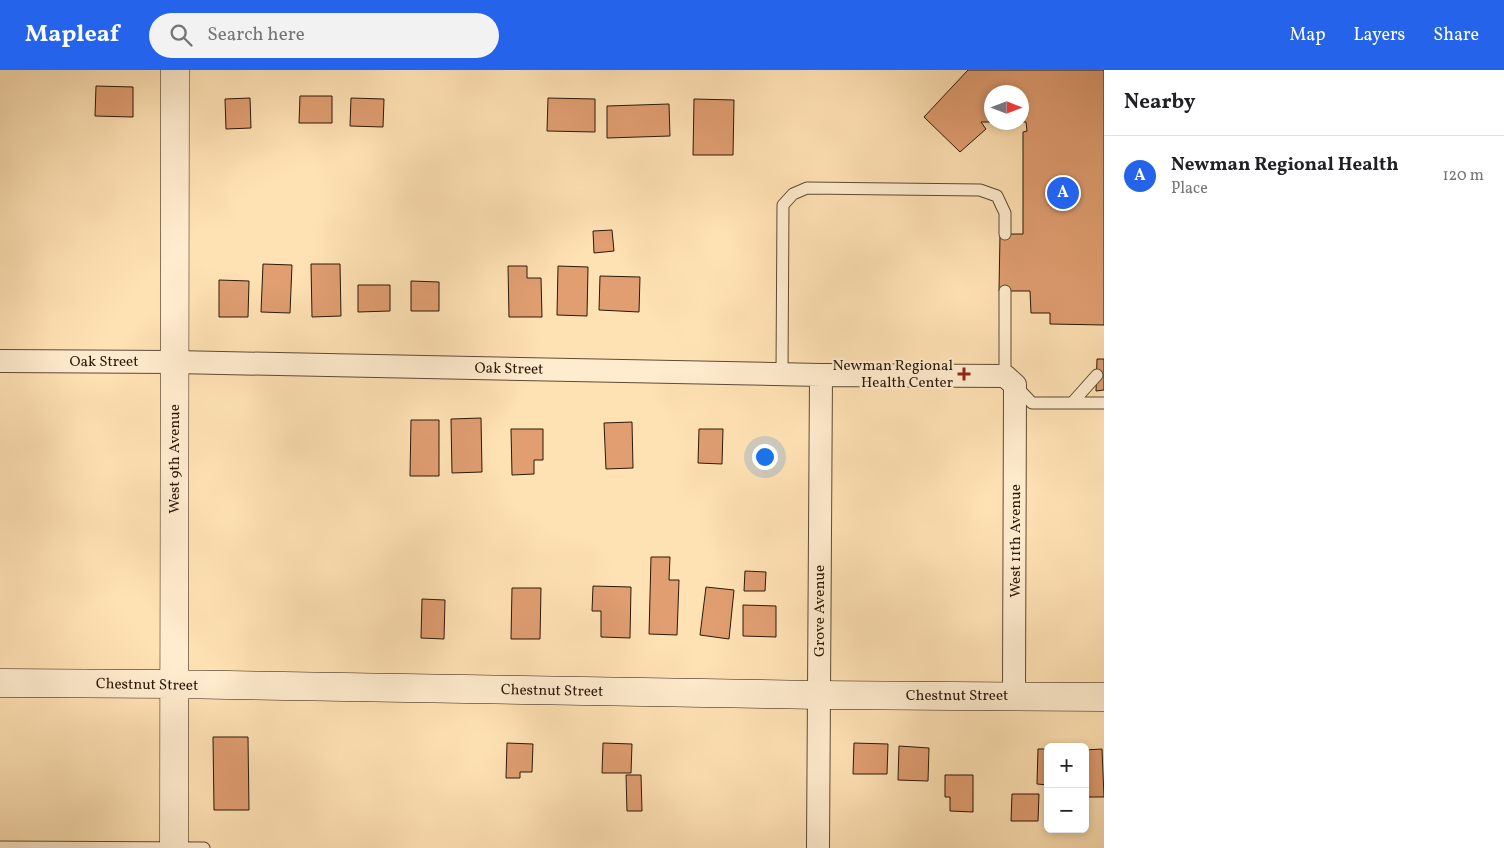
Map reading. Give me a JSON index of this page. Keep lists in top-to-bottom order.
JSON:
{
  "streets": {
    "street": [
      "Oak Street",
      "West 9th Avenue",
      "West 11th Avenue",
      "Grove Avenue",
      "Chestnut Street"
    ]
  },
  "crossings": [
    ["Oak Street", "West 9th Avenue"],
    ["Oak Street", "West 11th Avenue"],
    ["Oak Street", "Grove Avenue"],
    ["West 9th Avenue", "Chestnut Street"],
    ["West 11th Avenue", "Chestnut Street"],
    ["Grove Avenue", "Chestnut Street"]
  ],
  "places": {
    "health": ["Newman Regional Health Center"]
  },
  "north": "right",
  "page": {
    "header": "Mapleaf",
    "search": "Search here",
    "nav": ["Map", "Layers", "Share"],
    "heading": "Nearby",
    "list": [
      {
        "mark": "A",
        "name": "Newman Regional Health",
        "note": "Place",
        "value": "120 m"
      }
    ],
    "pins": "A",
    "map_buttons": ["+", "−"]
  }
}
